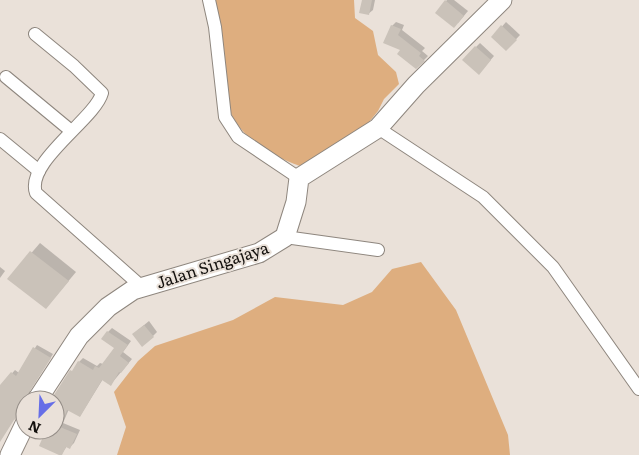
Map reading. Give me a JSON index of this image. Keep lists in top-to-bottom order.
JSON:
{
  "streets": {
    "street": ["Jalan Singajaya"]
  },
  "north": "bottom left"
}
